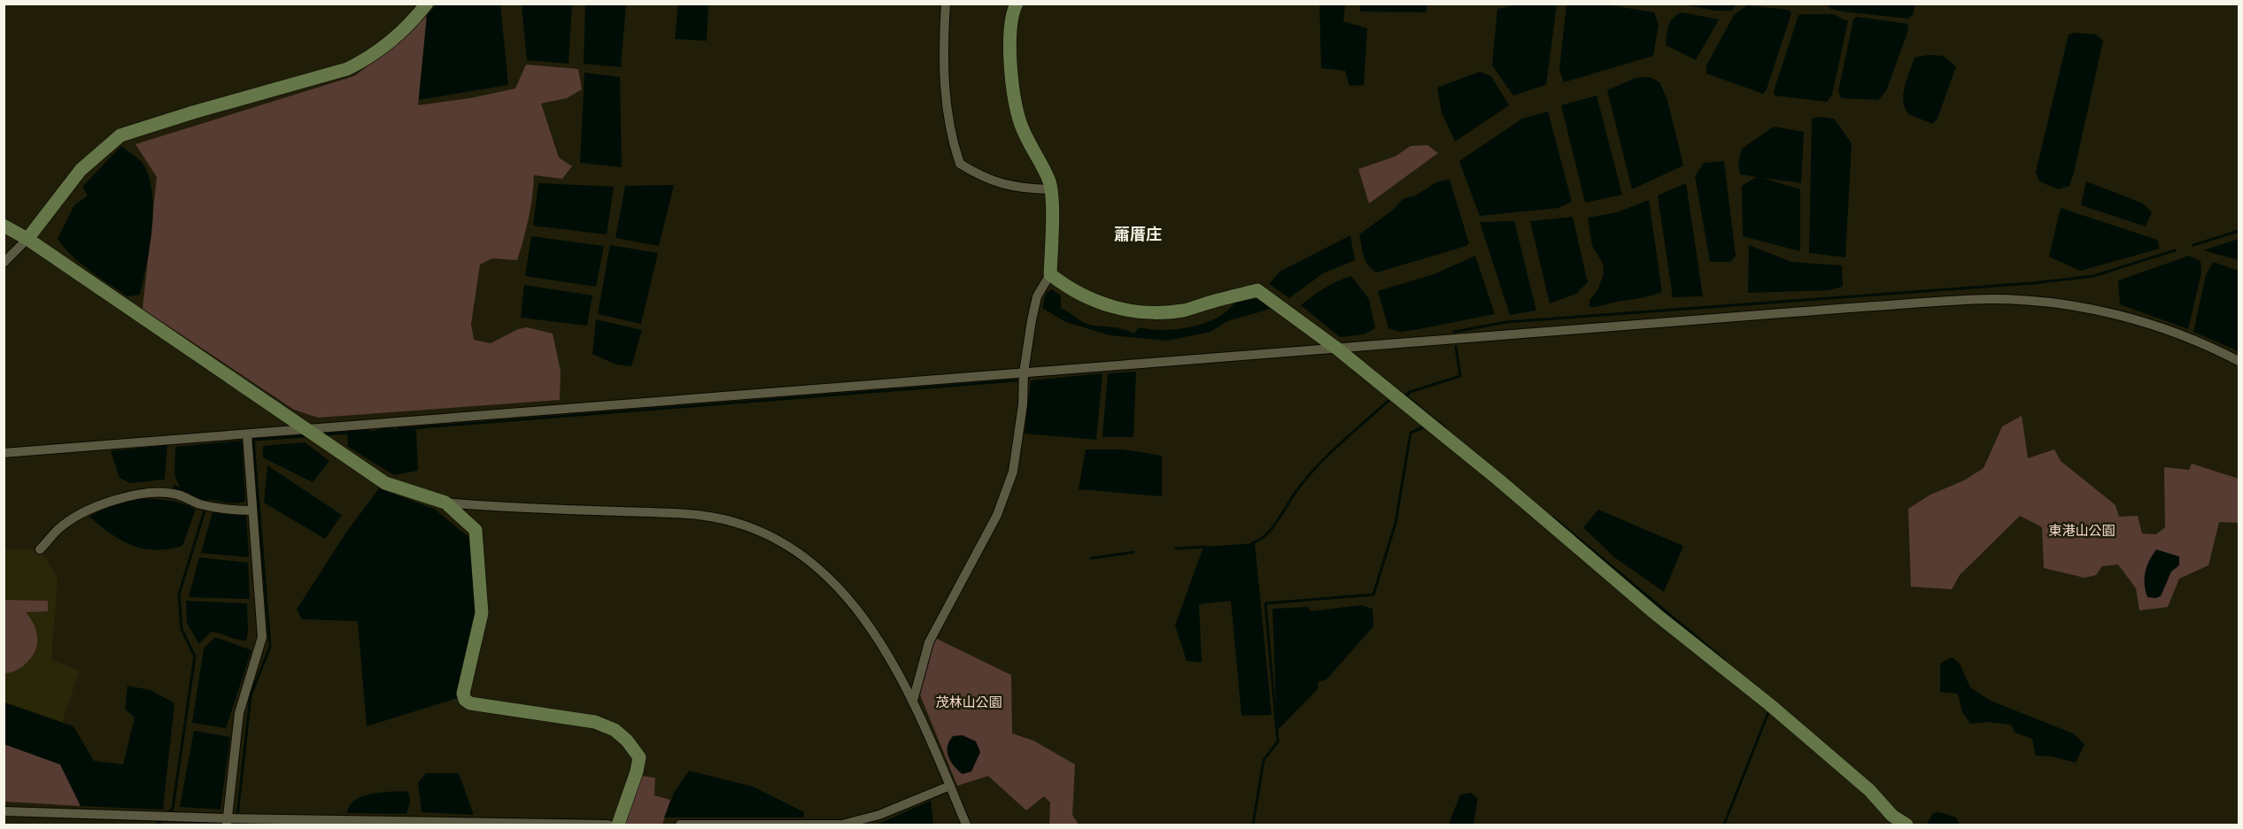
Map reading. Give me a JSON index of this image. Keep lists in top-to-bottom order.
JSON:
{
  "districts": ["蕭厝庄"],
  "parks": ["東港山公園", "茂林山公園"]
}
